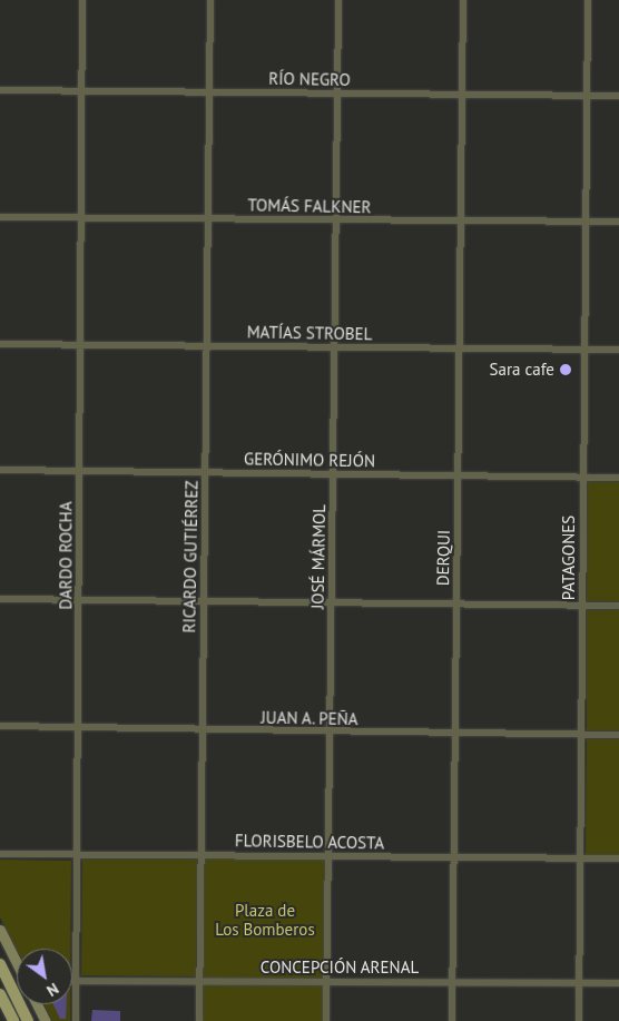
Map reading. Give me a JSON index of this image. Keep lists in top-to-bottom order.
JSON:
{
  "streets": {
    "street": [
      "RÍO NEGRO",
      "TOMÁS FALKNER",
      "MATÍAS STROBEL",
      "GERÓNIMO REJÓN",
      "DARDO ROCHA",
      "RICARDO GUTIÉRREZ",
      "JOSÉ MÁRMOL",
      "DERQUI",
      "PATAGONES",
      "JUAN A. PEÑA",
      "FLORISBELO ACOSTA",
      "CONCEPCIÓN ARENAL"
    ]
  },
  "crossings": [
    ["RÍO NEGRO", "DARDO ROCHA"],
    ["RÍO NEGRO", "RICARDO GUTIÉRREZ"],
    ["RÍO NEGRO", "JOSÉ MÁRMOL"],
    ["RÍO NEGRO", "DERQUI"],
    ["RÍO NEGRO", "PATAGONES"],
    ["TOMÁS FALKNER", "DARDO ROCHA"],
    ["TOMÁS FALKNER", "RICARDO GUTIÉRREZ"],
    ["TOMÁS FALKNER", "JOSÉ MÁRMOL"],
    ["TOMÁS FALKNER", "DERQUI"],
    ["TOMÁS FALKNER", "PATAGONES"],
    ["MATÍAS STROBEL", "DARDO ROCHA"],
    ["MATÍAS STROBEL", "RICARDO GUTIÉRREZ"],
    ["MATÍAS STROBEL", "JOSÉ MÁRMOL"],
    ["MATÍAS STROBEL", "DERQUI"],
    ["MATÍAS STROBEL", "PATAGONES"],
    ["GERÓNIMO REJÓN", "DARDO ROCHA"],
    ["GERÓNIMO REJÓN", "RICARDO GUTIÉRREZ"],
    ["GERÓNIMO REJÓN", "JOSÉ MÁRMOL"],
    ["GERÓNIMO REJÓN", "DERQUI"],
    ["GERÓNIMO REJÓN", "PATAGONES"],
    ["DARDO ROCHA", "JUAN A. PEÑA"],
    ["DARDO ROCHA", "FLORISBELO ACOSTA"],
    ["DARDO ROCHA", "CONCEPCIÓN ARENAL"],
    ["RICARDO GUTIÉRREZ", "JUAN A. PEÑA"],
    ["RICARDO GUTIÉRREZ", "FLORISBELO ACOSTA"],
    ["RICARDO GUTIÉRREZ", "CONCEPCIÓN ARENAL"],
    ["JOSÉ MÁRMOL", "JUAN A. PEÑA"],
    ["JOSÉ MÁRMOL", "FLORISBELO ACOSTA"],
    ["JOSÉ MÁRMOL", "CONCEPCIÓN ARENAL"],
    ["DERQUI", "JUAN A. PEÑA"],
    ["DERQUI", "FLORISBELO ACOSTA"],
    ["DERQUI", "CONCEPCIÓN ARENAL"],
    ["PATAGONES", "JUAN A. PEÑA"],
    ["PATAGONES", "FLORISBELO ACOSTA"],
    ["PATAGONES", "CONCEPCIÓN ARENAL"]
  ],
  "parks": ["Plaza de Los Bomberos"],
  "places": ["Sara cafe"],
  "north": "bottom right"
}
